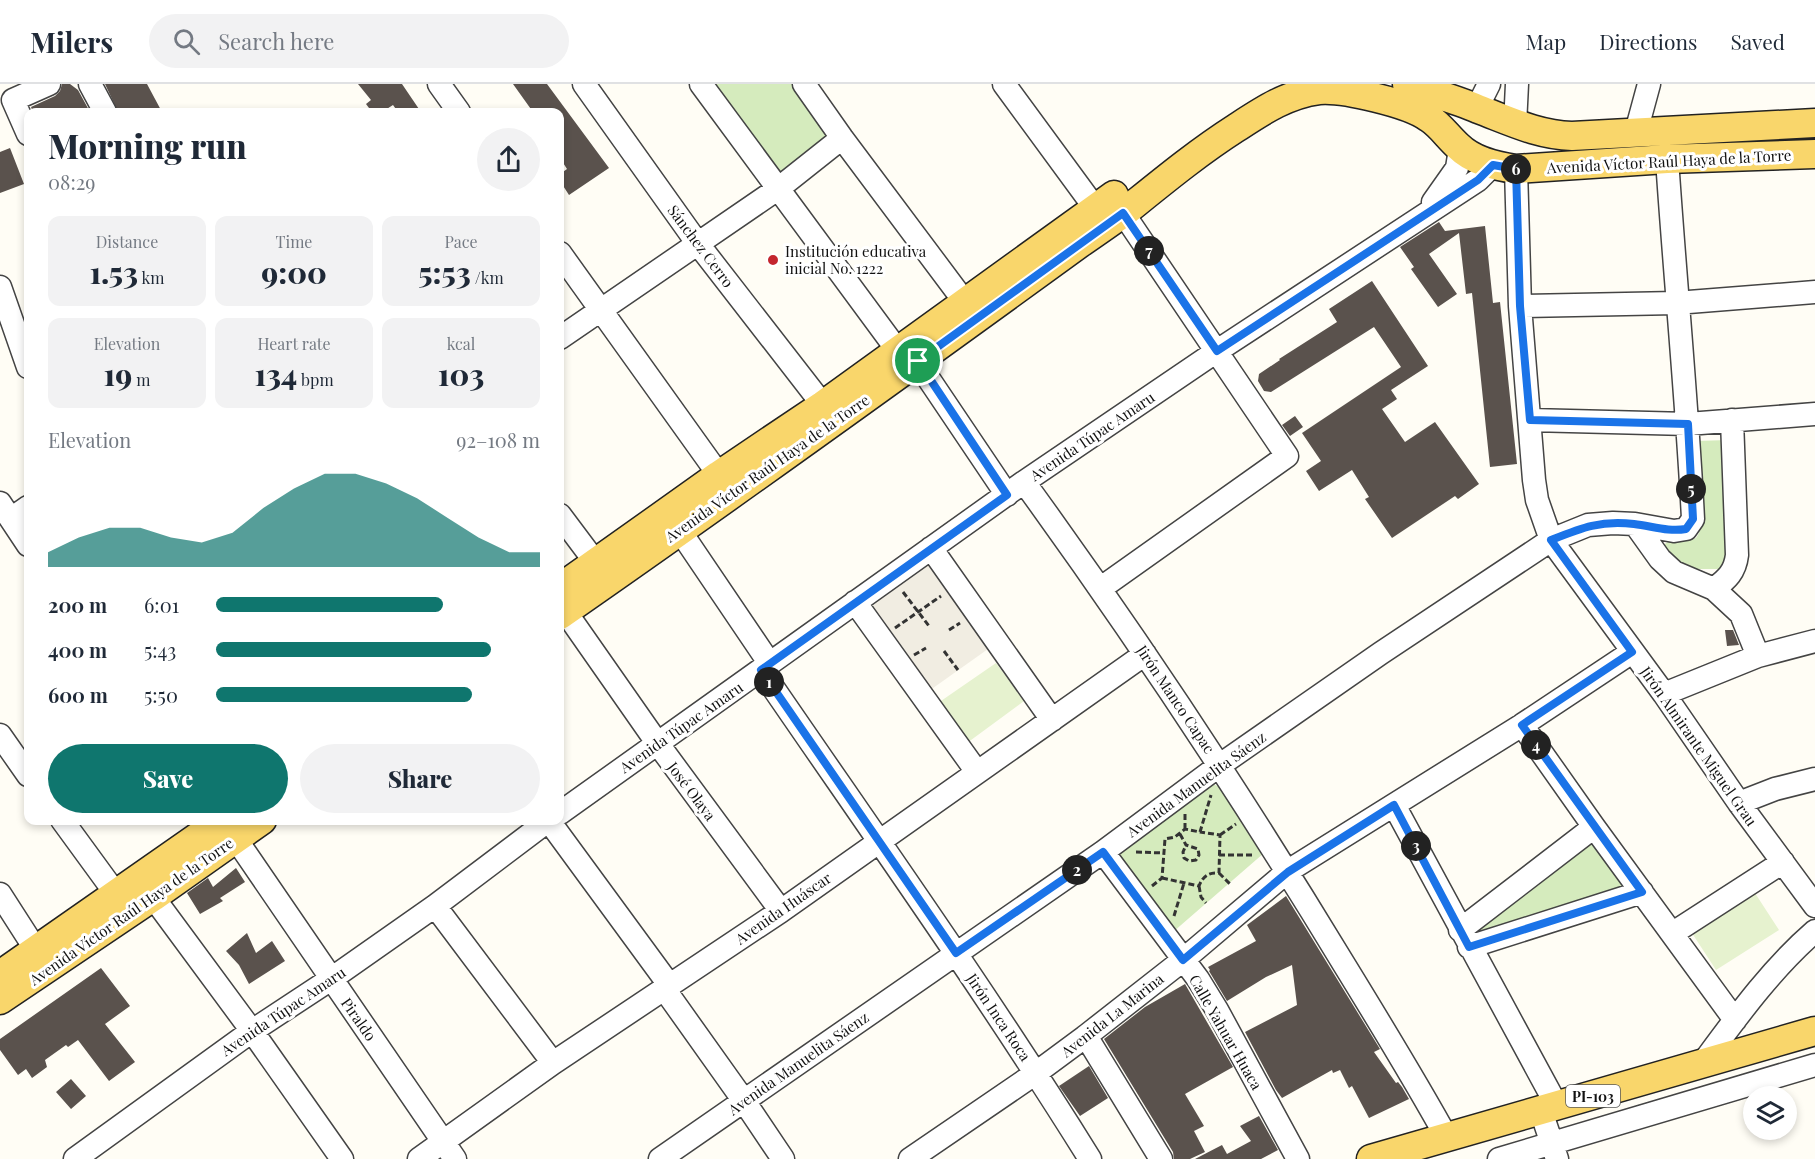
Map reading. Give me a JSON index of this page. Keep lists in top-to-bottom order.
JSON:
{
  "streets": {
    "main road": ["Avenida Víctor Raúl Haya de la Torre", "PI-103"],
    "street": [
      "Sánchez Cerro",
      "Avenida Túpac Amaru",
      "Jirón Manco Capac",
      "Jirón Almirante Miguel Grau",
      "Avenida Manuelita Sáenz",
      "José Olaya",
      "Avenida Huáscar",
      "Avenida La Marina",
      "Jirón Inca Roca",
      "Piraldo",
      "Calle Yahuar Huaca"
    ]
  },
  "crossings": [
    ["Avenida Víctor Raúl Haya de la Torre", "Sánchez Cerro"],
    ["Avenida Víctor Raúl Haya de la Torre", "Avenida Túpac Amaru"],
    ["Avenida Víctor Raúl Haya de la Torre", "Jirón Manco Capac"],
    ["Avenida Víctor Raúl Haya de la Torre", "Jirón Almirante Miguel Grau"],
    ["Avenida Víctor Raúl Haya de la Torre", "Jirón Inca Roca"],
    ["Avenida Víctor Raúl Haya de la Torre", "Piraldo"],
    ["Avenida Túpac Amaru", "Jirón Manco Capac"],
    ["Avenida Túpac Amaru", "Jirón Almirante Miguel Grau"],
    ["Avenida Túpac Amaru", "José Olaya"],
    ["Avenida Túpac Amaru", "Jirón Inca Roca"],
    ["Avenida Túpac Amaru", "Piraldo"],
    ["Jirón Manco Capac", "Avenida Manuelita Sáenz"],
    ["Jirón Manco Capac", "Avenida Huáscar"],
    ["Jirón Manco Capac", "Avenida La Marina"],
    ["Jirón Manco Capac", "PI-103"],
    ["Jirón Almirante Miguel Grau", "Avenida Manuelita Sáenz"],
    ["Jirón Almirante Miguel Grau", "Avenida La Marina"],
    ["Avenida Manuelita Sáenz", "Jirón Inca Roca"],
    ["Avenida Manuelita Sáenz", "Calle Yahuar Huaca"],
    ["José Olaya", "Avenida Huáscar"],
    ["Avenida Huáscar", "Jirón Inca Roca"],
    ["Avenida Huáscar", "Piraldo"],
    ["Avenida La Marina", "Jirón Inca Roca"],
    ["Avenida La Marina", "Calle Yahuar Huaca"]
  ],
  "places": ["Institución educativa inicial No. 1222"],
  "page": {
    "header": "Milers",
    "search": "Search here",
    "nav": ["Map", "Directions", "Saved"],
    "heading": ["Morning run", "08:29"],
    "pins": [
      "6",
      "7",
      "5",
      "1",
      "4",
      "3",
      "2"
    ],
    "stats": [
      ["Distance", "1.53 km"],
      ["Time", "9:00"],
      ["Pace", "5:53 /km"],
      ["Elevation", "19 m"],
      ["Heart rate", "134 bpm"],
      ["kcal", "103"]
    ],
    "chart": ["Elevation", "92–108 m"],
    "list": [
      {
        "name": "200 m",
        "note": "6:01"
      },
      {
        "name": "400 m",
        "note": "5:43"
      },
      {
        "name": "600 m",
        "note": "5:50"
      }
    ],
    "buttons": ["Save", "Share"]
  }
}
